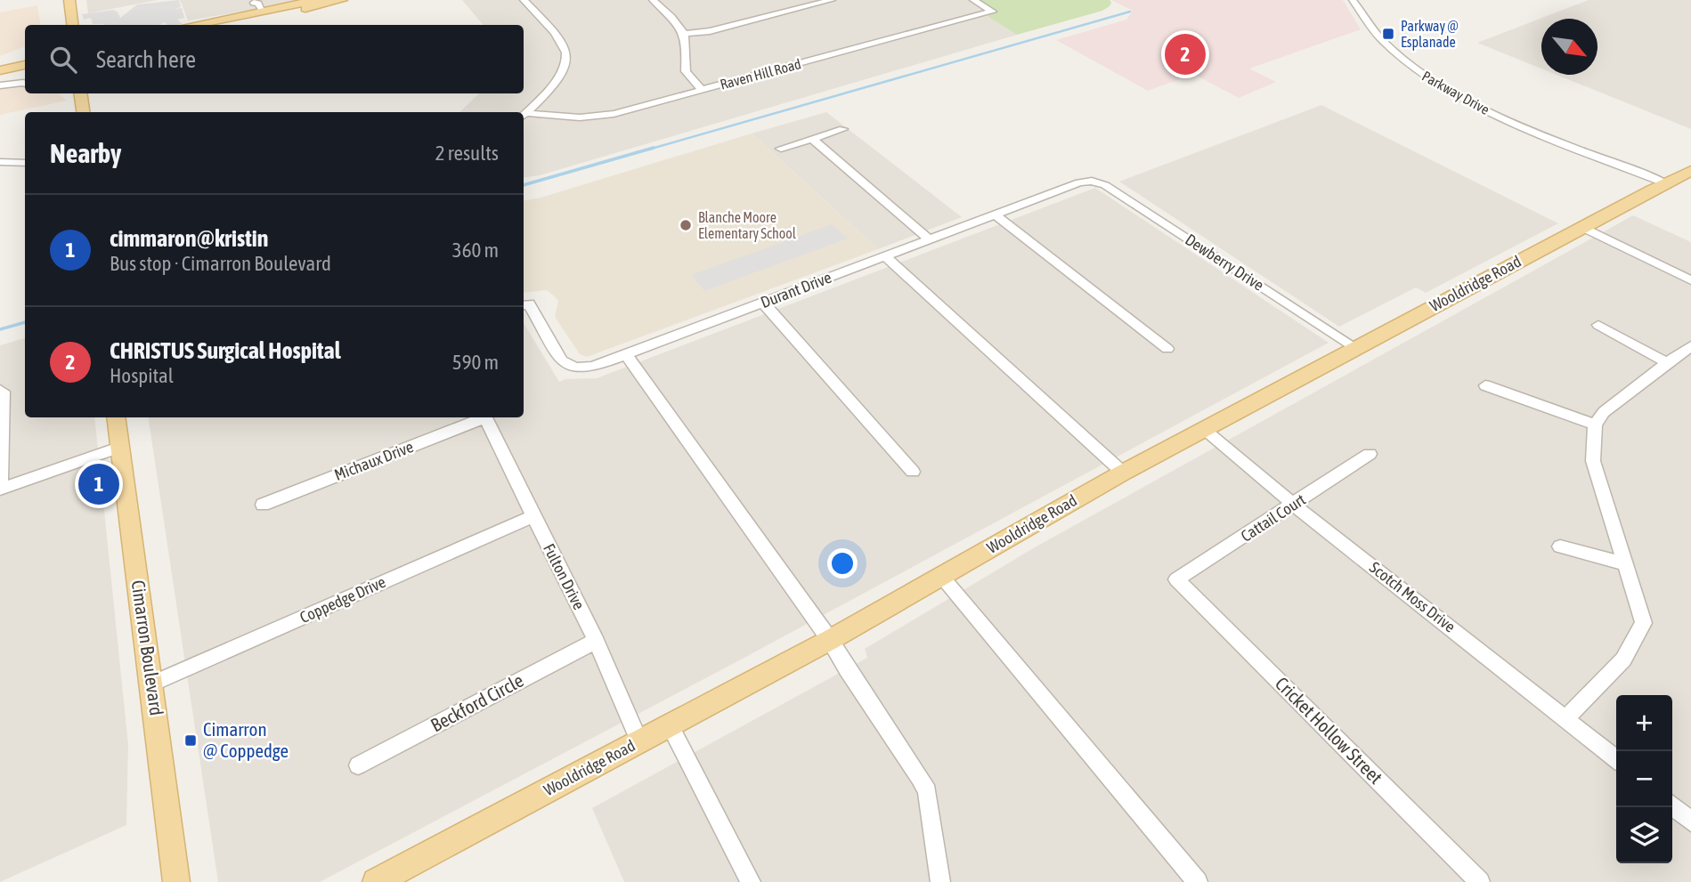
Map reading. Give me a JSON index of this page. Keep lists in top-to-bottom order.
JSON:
{
  "streets": {
    "main road": ["Wooldridge Road", "Cimarron Boulevard"],
    "street": [
      "Raven Hill Road",
      "Parkway Drive",
      "Dewberry Drive",
      "Durant Drive",
      "Michaux Drive",
      "Cattail Court",
      "Fulton Drive",
      "Scotch Moss Drive",
      "Coppedge Drive",
      "Beckford Circle",
      "Cricket Hollow Street"
    ]
  },
  "crossings": [
    ["Parkway Drive", "Wooldridge Road"],
    ["Dewberry Drive", "Wooldridge Road"],
    ["Dewberry Drive", "Durant Drive"],
    ["Wooldridge Road", "Fulton Drive"],
    ["Wooldridge Road", "Scotch Moss Drive"],
    ["Cattail Court", "Scotch Moss Drive"],
    ["Cattail Court", "Cricket Hollow Street"],
    ["Fulton Drive", "Coppedge Drive"],
    ["Fulton Drive", "Beckford Circle"],
    ["Coppedge Drive", "Cimarron Boulevard"]
  ],
  "places": {
    "transit": ["Parkway @ Esplanade", "Cimarron @ Coppedge"],
    "other": ["Blanche Moore Elementary School"]
  },
  "north": "bottom right",
  "page": {
    "search": "Search here",
    "pins": ["2", "1"],
    "heading": ["Nearby", "2 results"],
    "list": [
      {
        "mark": "1",
        "name": "cimmaron@kristin",
        "note": "Bus stop · Cimarron Boulevard",
        "value": "360 m"
      },
      {
        "mark": "2",
        "name": "CHRISTUS Surgical Hospital",
        "note": "Hospital",
        "value": "590 m"
      }
    ],
    "map_buttons": ["+", "−"]
  }
}
